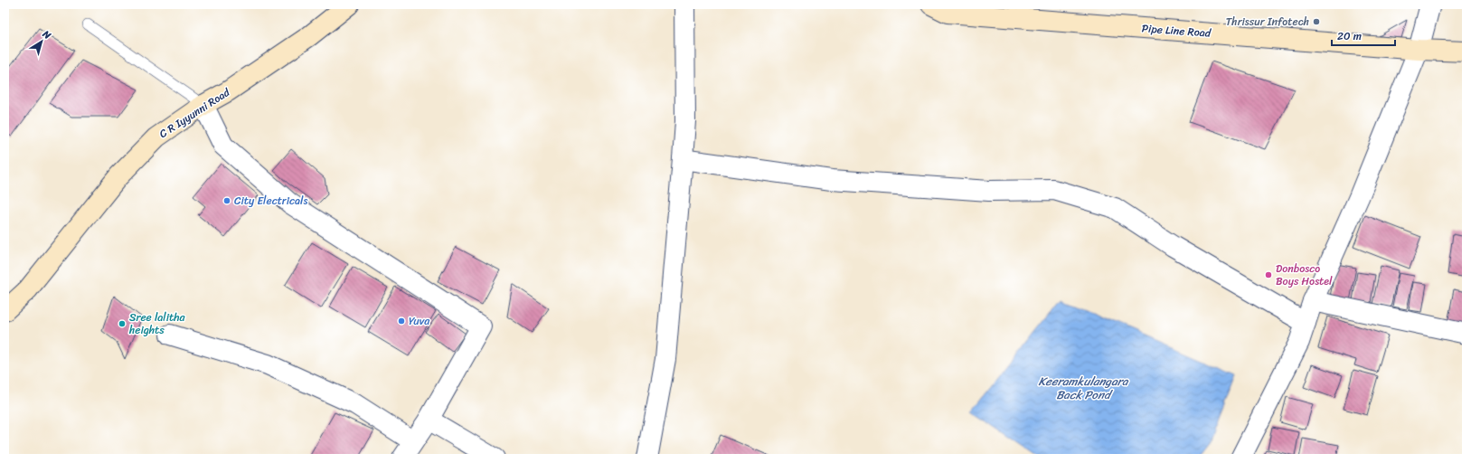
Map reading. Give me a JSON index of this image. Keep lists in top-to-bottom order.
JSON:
{
  "streets": {
    "street": ["Pipe Line Road", "C R Iyyunni Road"]
  },
  "water": ["Keeramkulangara Back Pond"],
  "places": [
    "Thrissur Infotech",
    "City Electricals",
    "Donbosco Boys Hostel",
    "Yuva",
    "Sree lalitha heights"
  ],
  "scale_bar": "20 m",
  "north": "top right"
}
